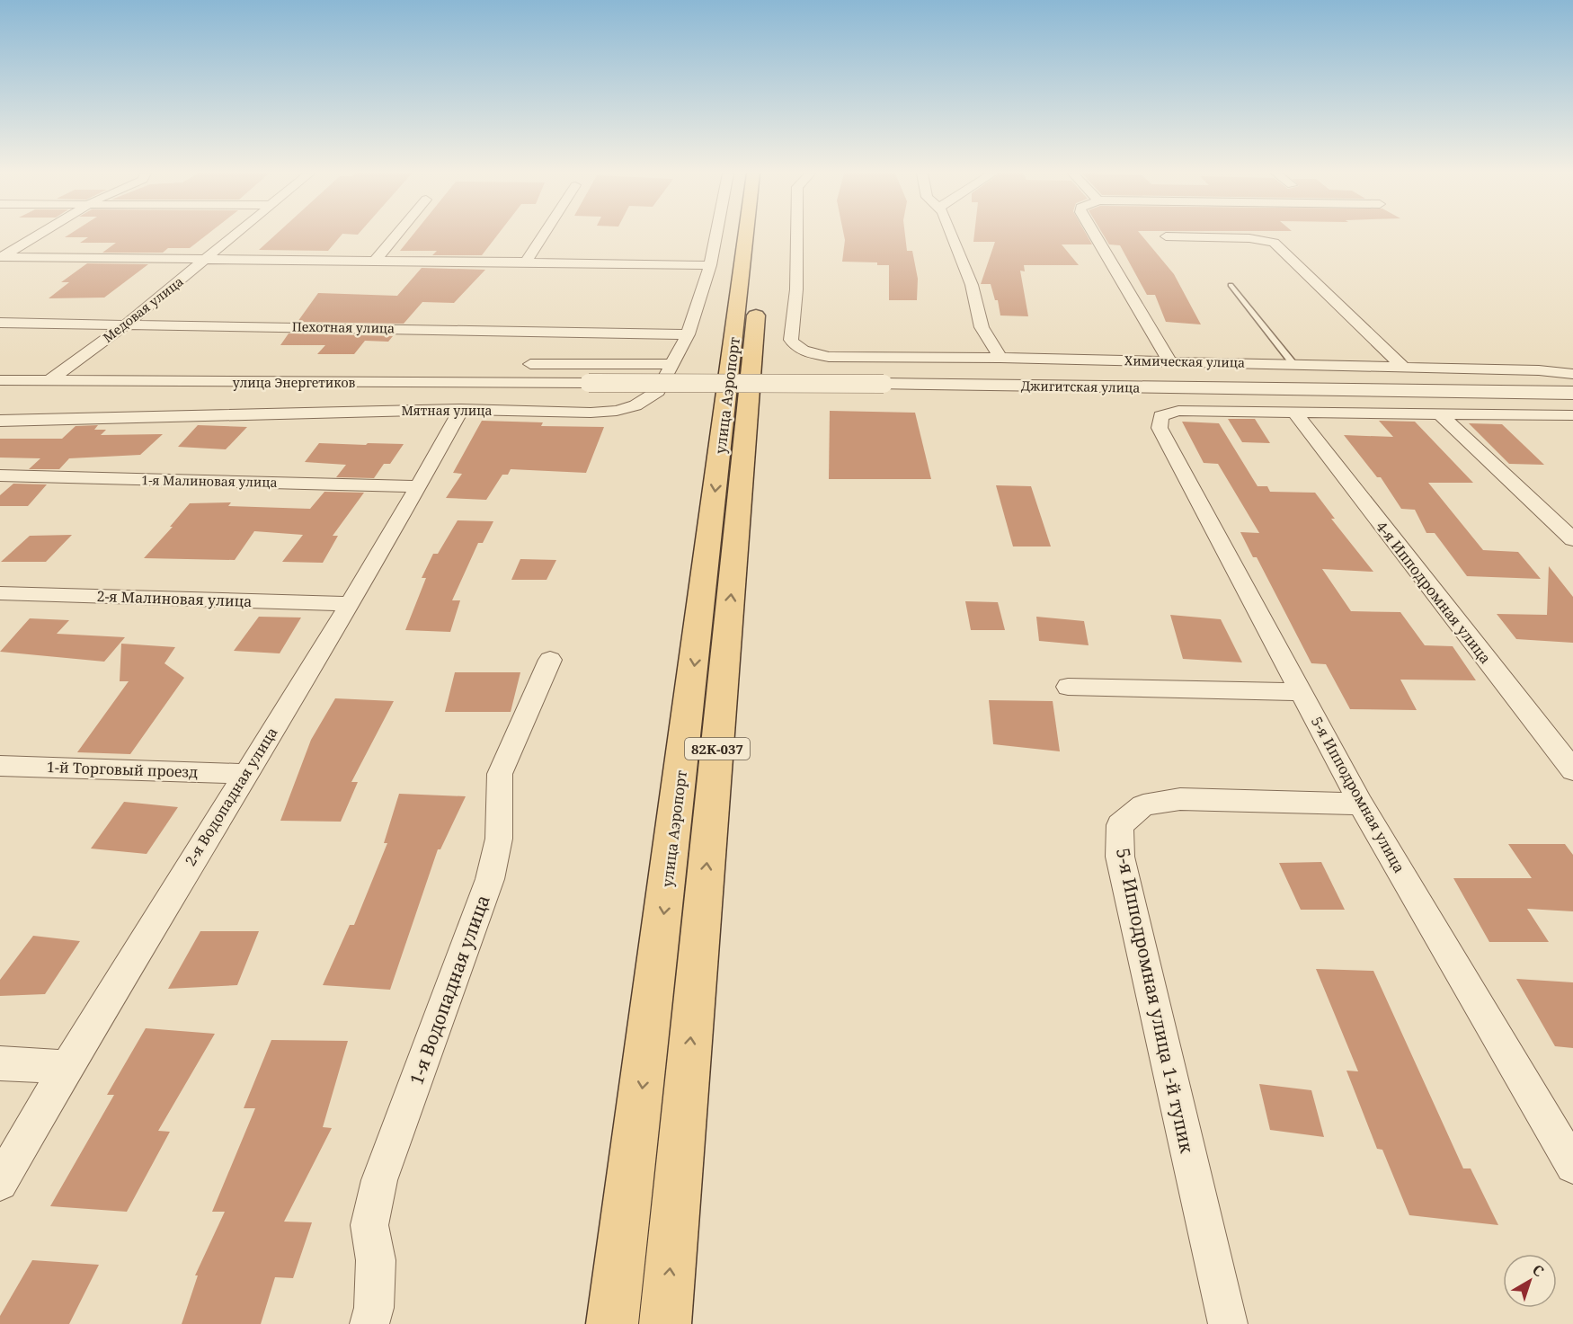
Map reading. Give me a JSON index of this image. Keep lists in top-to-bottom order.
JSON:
{
  "streets": {
    "main road": ["улица Аэропорт", "82К-037"],
    "street": [
      "Медовая улица",
      "Пехотная улица",
      "Химическая улица",
      "улица Энергетиков",
      "Джигитская улица",
      "Мятная улица",
      "1-я Малиновая улица",
      "4-я Ипподромная улица",
      "2-я Малиновая улица",
      "1-й Торговый проезд",
      "5-я Ипподромная улица",
      "2-я Водопадная улица",
      "1-я Водопадная улица",
      "5-я Ипподромная улица 1-й тупик"
    ]
  },
  "crossings": [
    ["Медовая улица", "Пехотная улица"],
    ["Медовая улица", "улица Энергетиков"],
    ["Пехотная улица", "Мятная улица"],
    ["улица Энергетиков", "Джигитская улица"],
    ["Мятная улица", "2-я Водопадная улица"],
    ["1-я Малиновая улица", "2-я Водопадная улица"],
    ["4-я Ипподромная улица", "5-я Ипподромная улица"],
    ["2-я Малиновая улица", "2-я Водопадная улица"],
    ["1-й Торговый проезд", "2-я Водопадная улица"],
    ["5-я Ипподромная улица", "5-я Ипподромная улица 1-й тупик"]
  ],
  "north": "top right"
}
